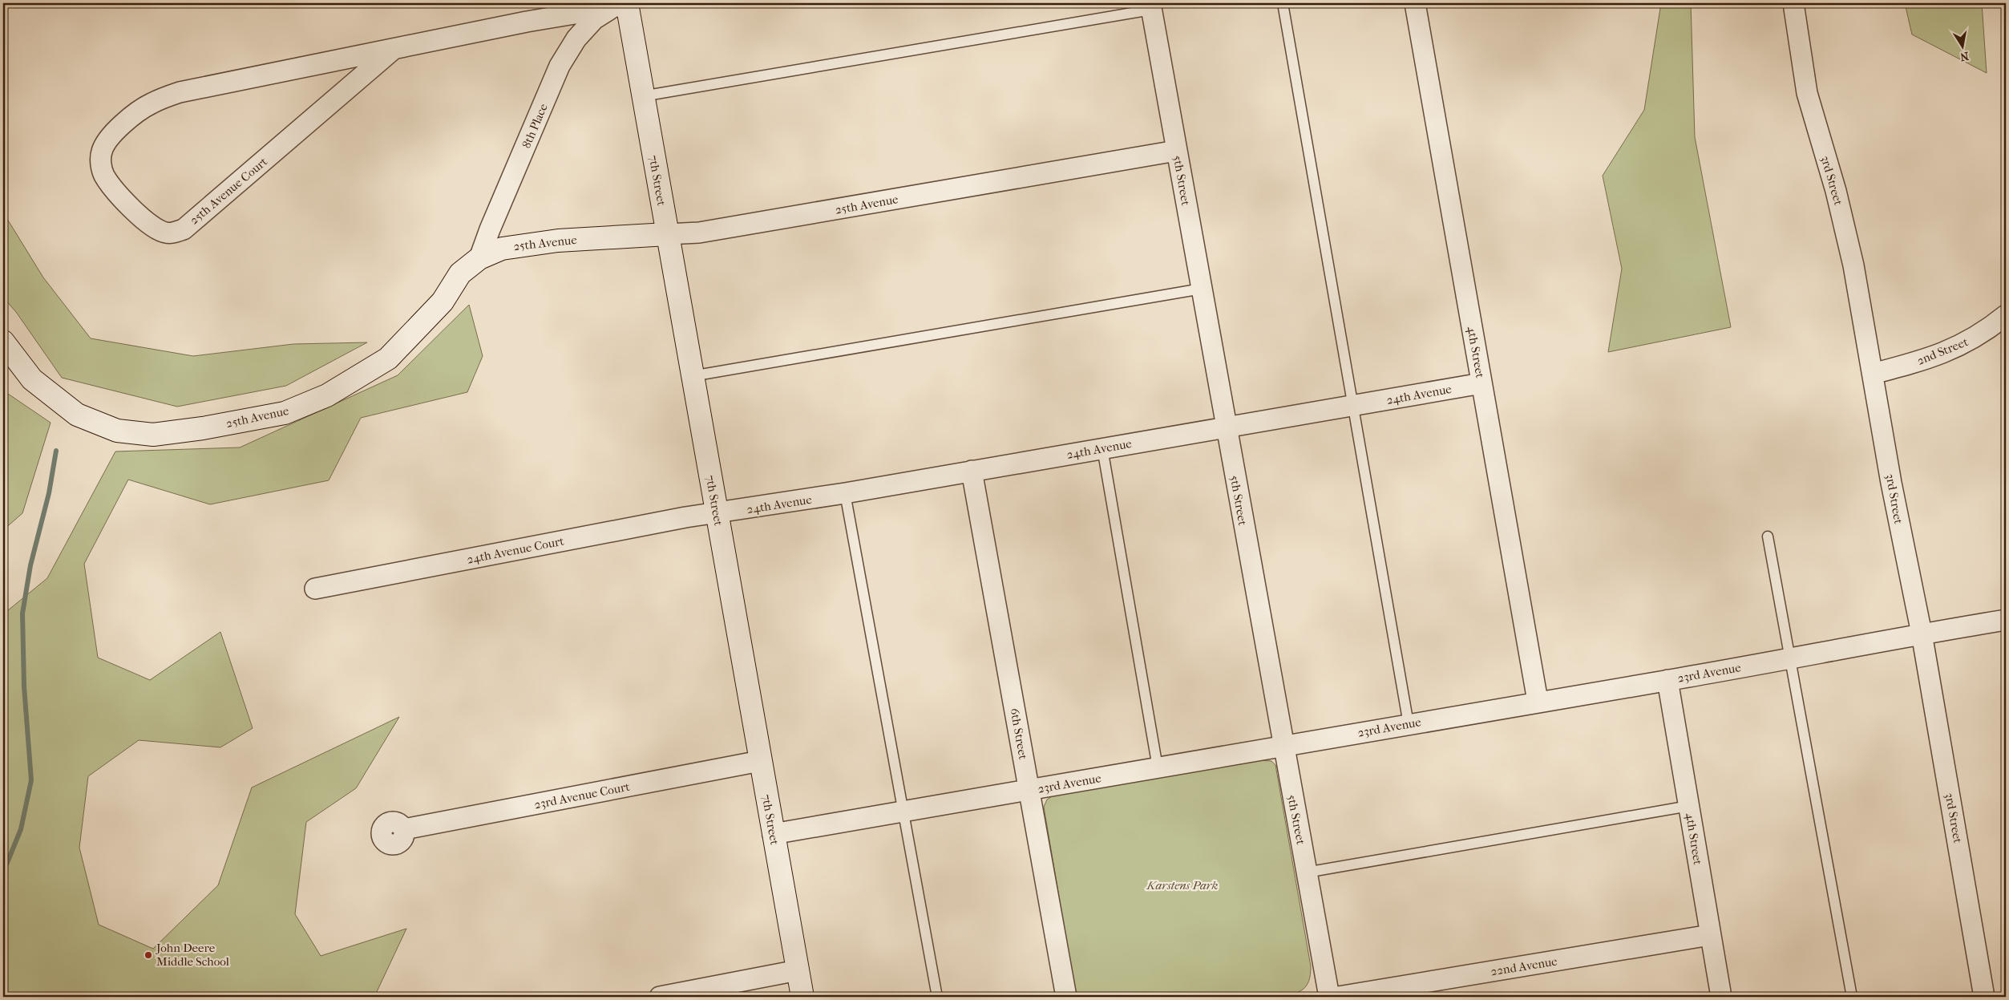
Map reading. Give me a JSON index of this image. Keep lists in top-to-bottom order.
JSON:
{
  "streets": {
    "street": [
      "8th Place",
      "7th Street",
      "5th Street",
      "3rd Street",
      "25th Avenue Court",
      "25th Avenue",
      "2nd Street",
      "4th Street",
      "24th Avenue",
      "24th Avenue Court",
      "23rd Avenue",
      "6th Street",
      "23rd Avenue Court",
      "22nd Avenue"
    ]
  },
  "crossings": [
    ["8th Place", "7th Street"],
    ["8th Place", "25th Avenue Court"],
    ["8th Place", "25th Avenue"],
    ["7th Street", "25th Avenue Court"],
    ["7th Street", "25th Avenue"],
    ["7th Street", "24th Avenue"],
    ["7th Street", "24th Avenue Court"],
    ["7th Street", "23rd Avenue"],
    ["7th Street", "23rd Avenue Court"],
    ["5th Street", "25th Avenue"],
    ["5th Street", "24th Avenue"],
    ["5th Street", "23rd Avenue"],
    ["3rd Street", "2nd Street"],
    ["3rd Street", "23rd Avenue"],
    ["4th Street", "24th Avenue"],
    ["4th Street", "23rd Avenue"],
    ["4th Street", "22nd Avenue"],
    ["24th Avenue", "24th Avenue Court"],
    ["24th Avenue", "6th Street"],
    ["23rd Avenue", "6th Street"]
  ],
  "parks": ["Karstens Park"],
  "places": ["John Deere Middle School"],
  "north": "bottom"
}
